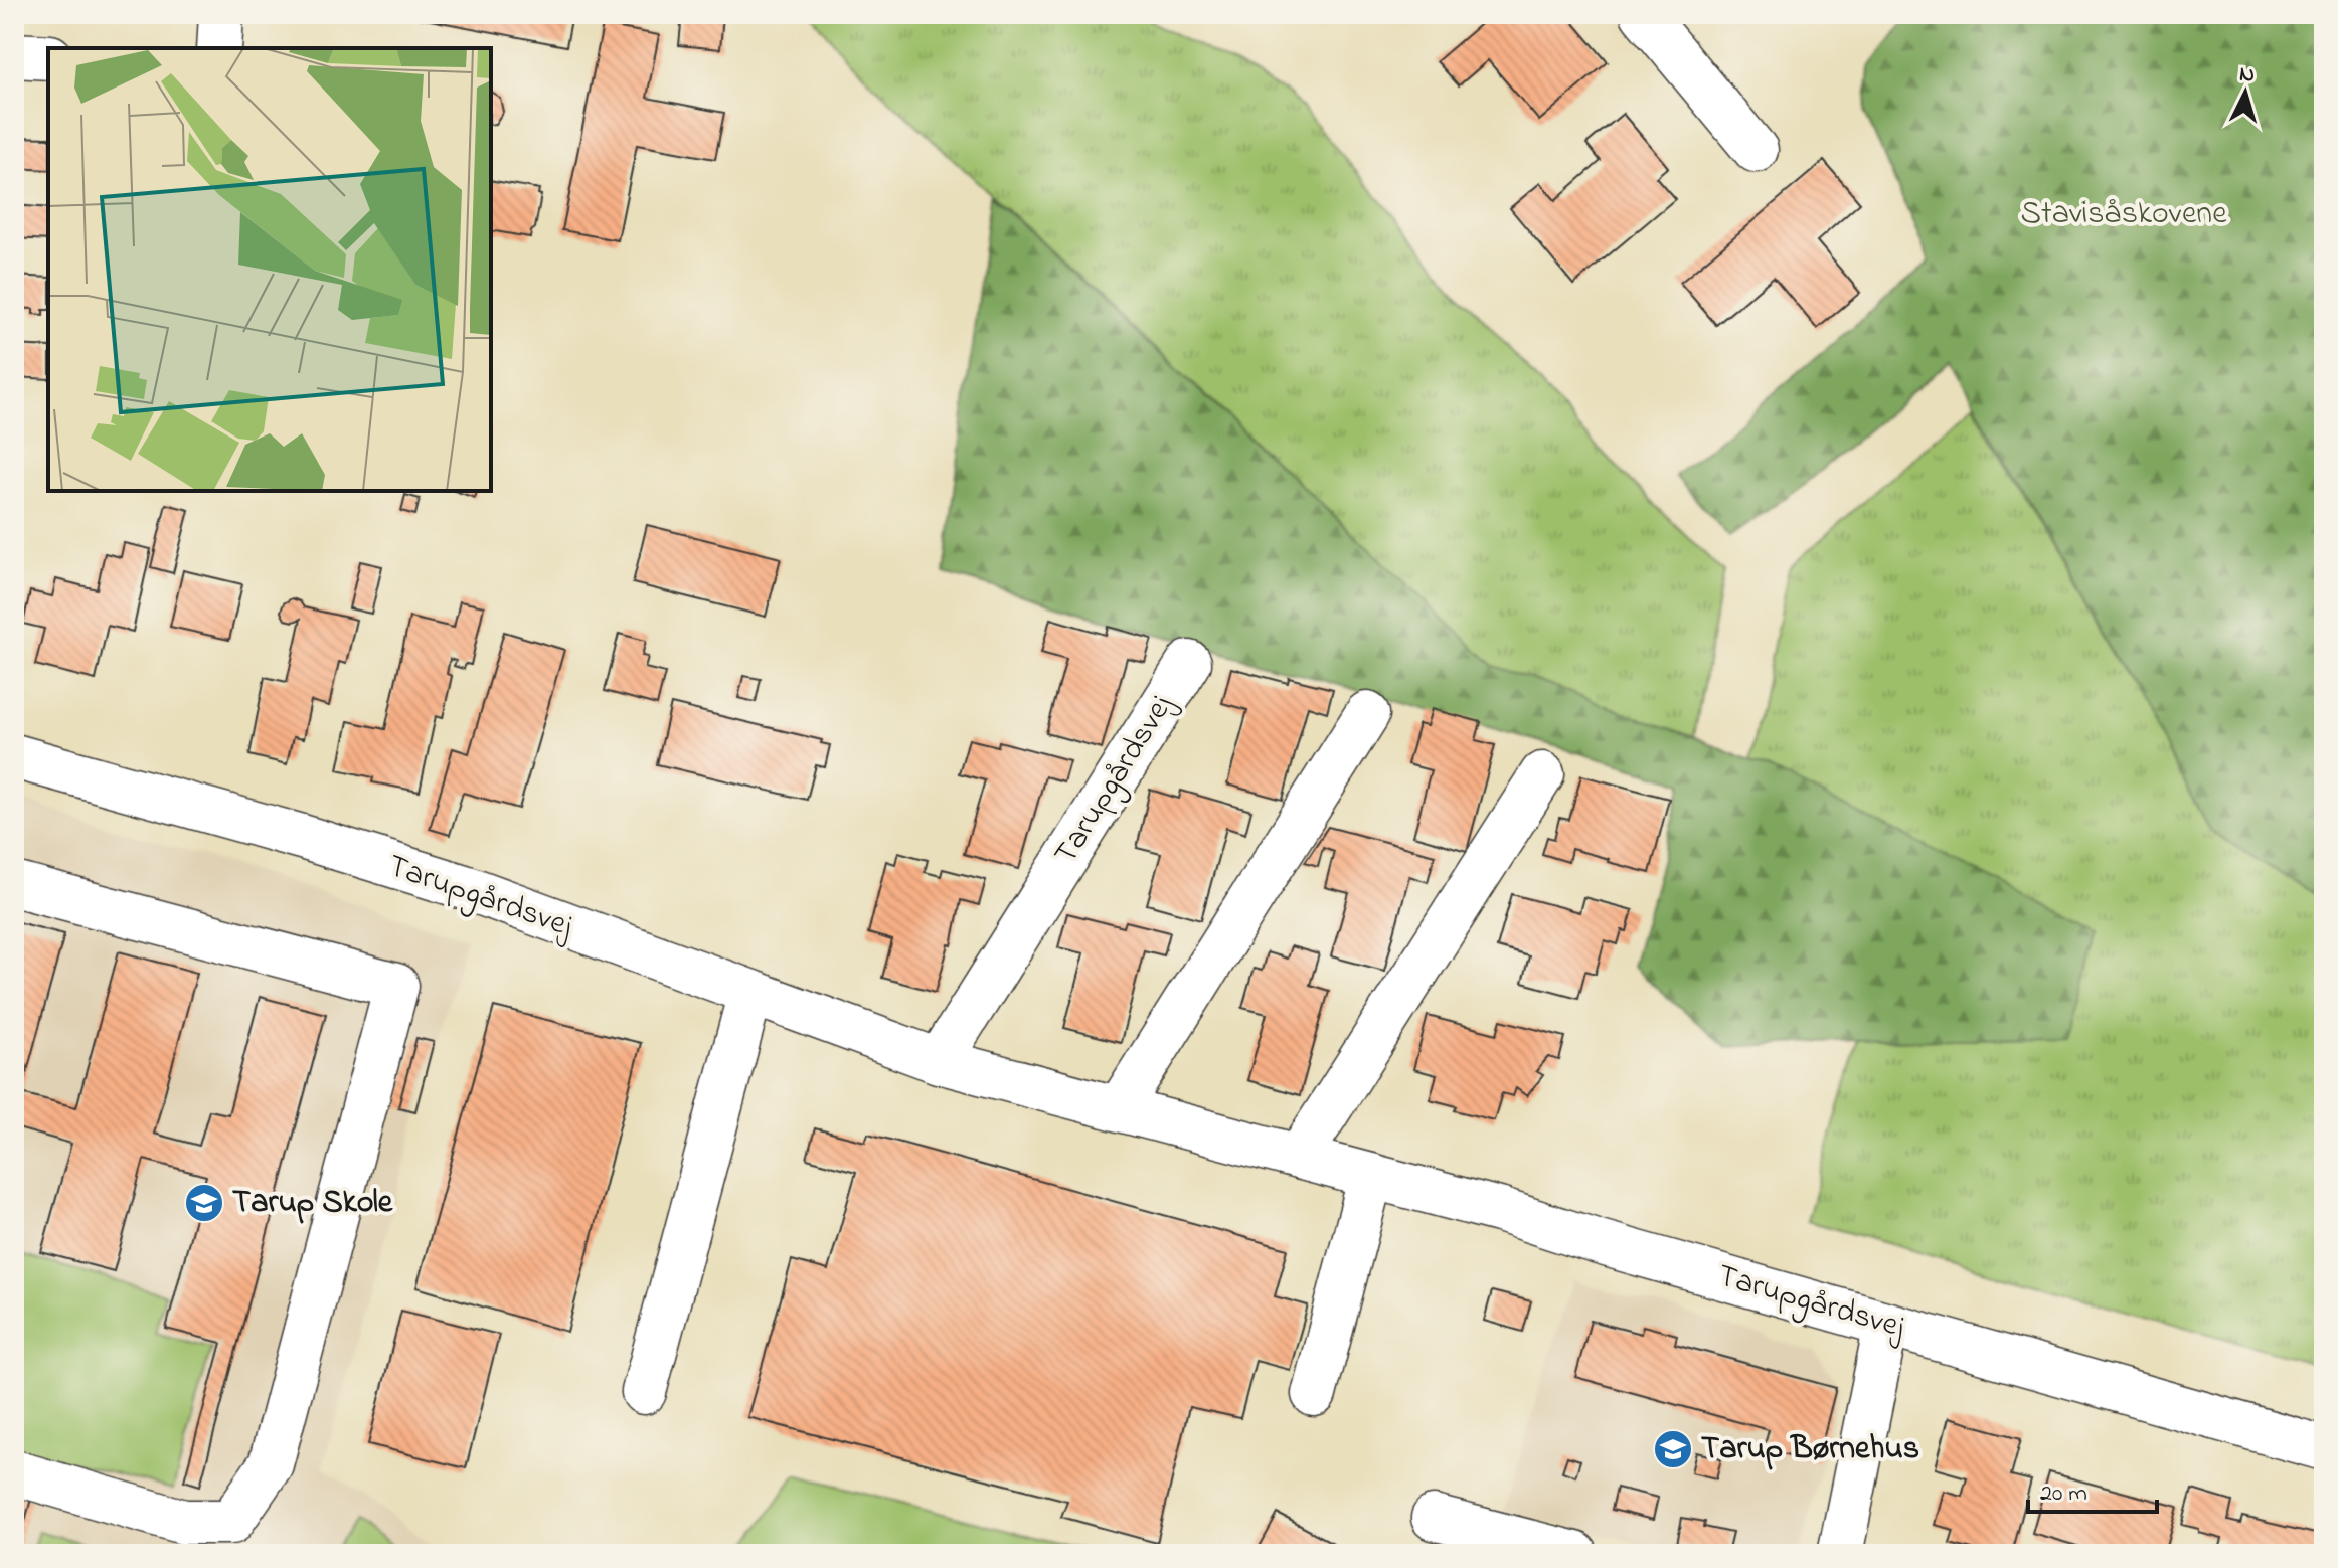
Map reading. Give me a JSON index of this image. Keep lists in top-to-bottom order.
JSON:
{
  "streets": {
    "street": ["Tarupgårdsvej"]
  },
  "parks": ["Stavisåskovene"],
  "places": {
    "school or university": ["Tarup Skole", "Tarup Børnehus"]
  },
  "scale_bar": "20 m",
  "north": "top"
}
